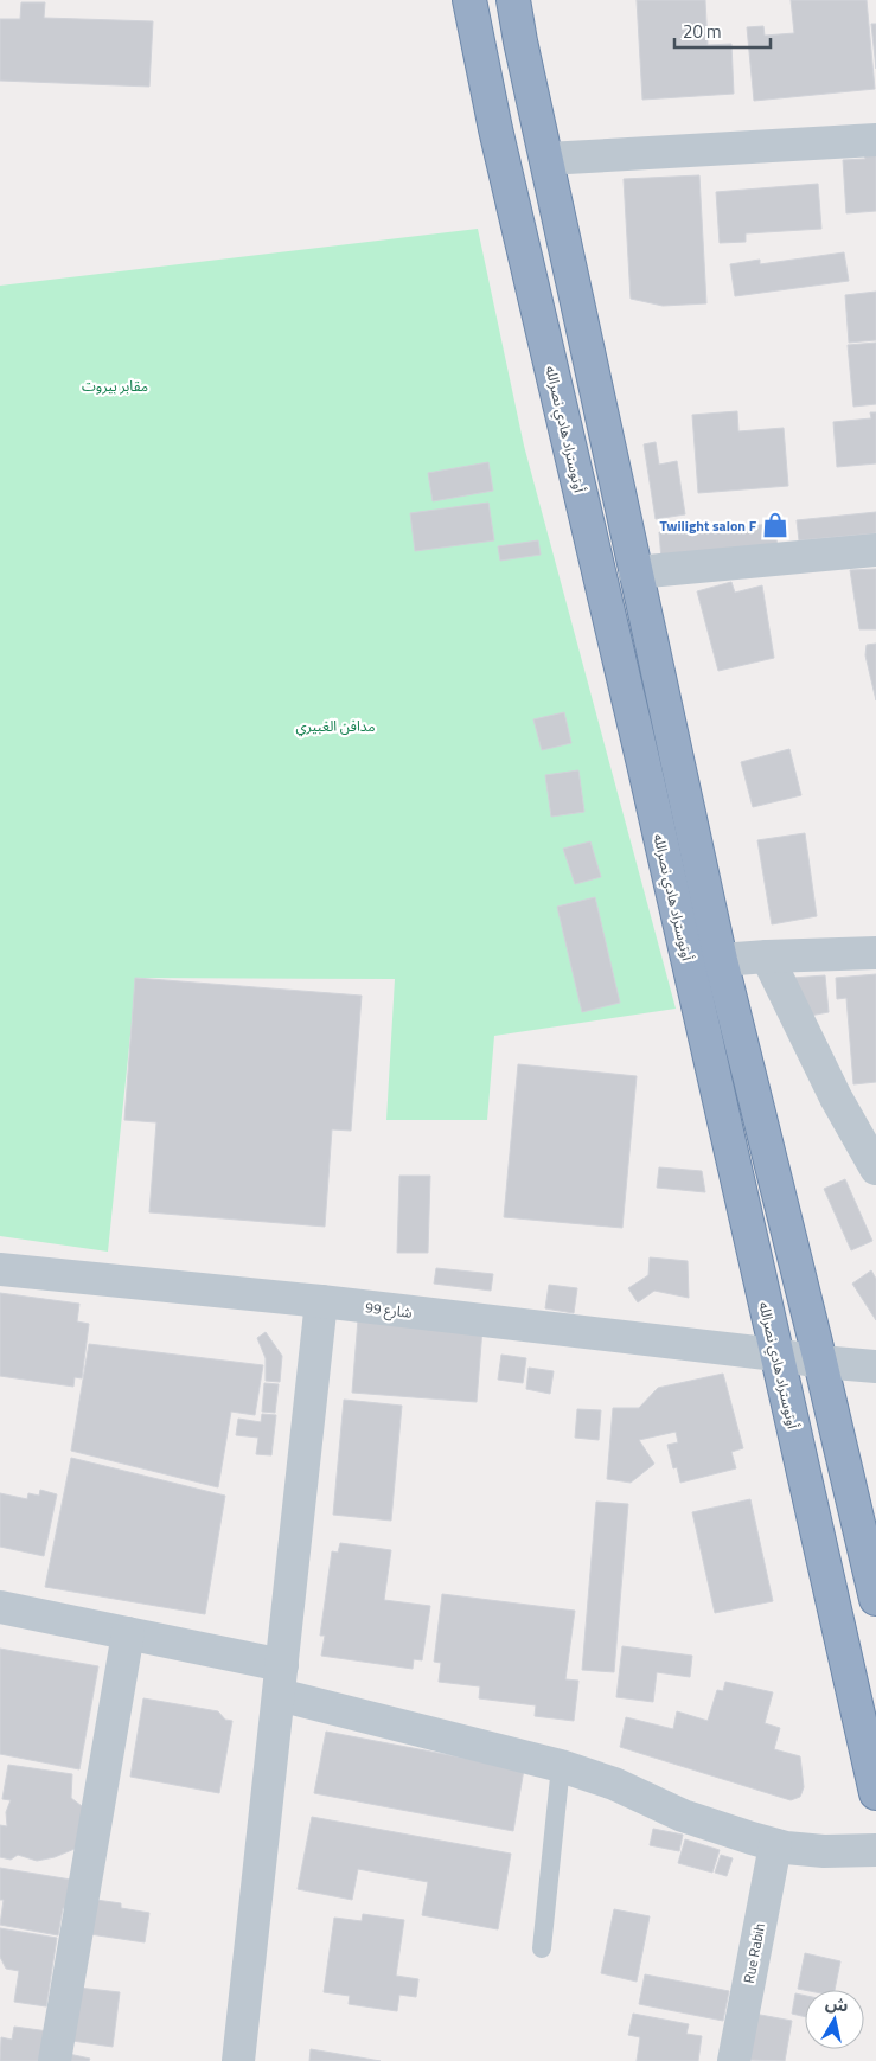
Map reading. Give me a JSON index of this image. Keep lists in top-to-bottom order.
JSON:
{
  "streets": {
    "highway": ["أوتوستراد هادي نصرالله"],
    "street": ["شارع 99", "Rue Rabih"]
  },
  "crossings": [
    ["أوتوستراد هادي نصرالله", "شارع 99"]
  ],
  "parks": ["مقابر بيروت", "مدافن الغبيري"],
  "places": {
    "shop": ["Twilight salon F"]
  },
  "scale_bar": "20 m",
  "north": "top"
}
